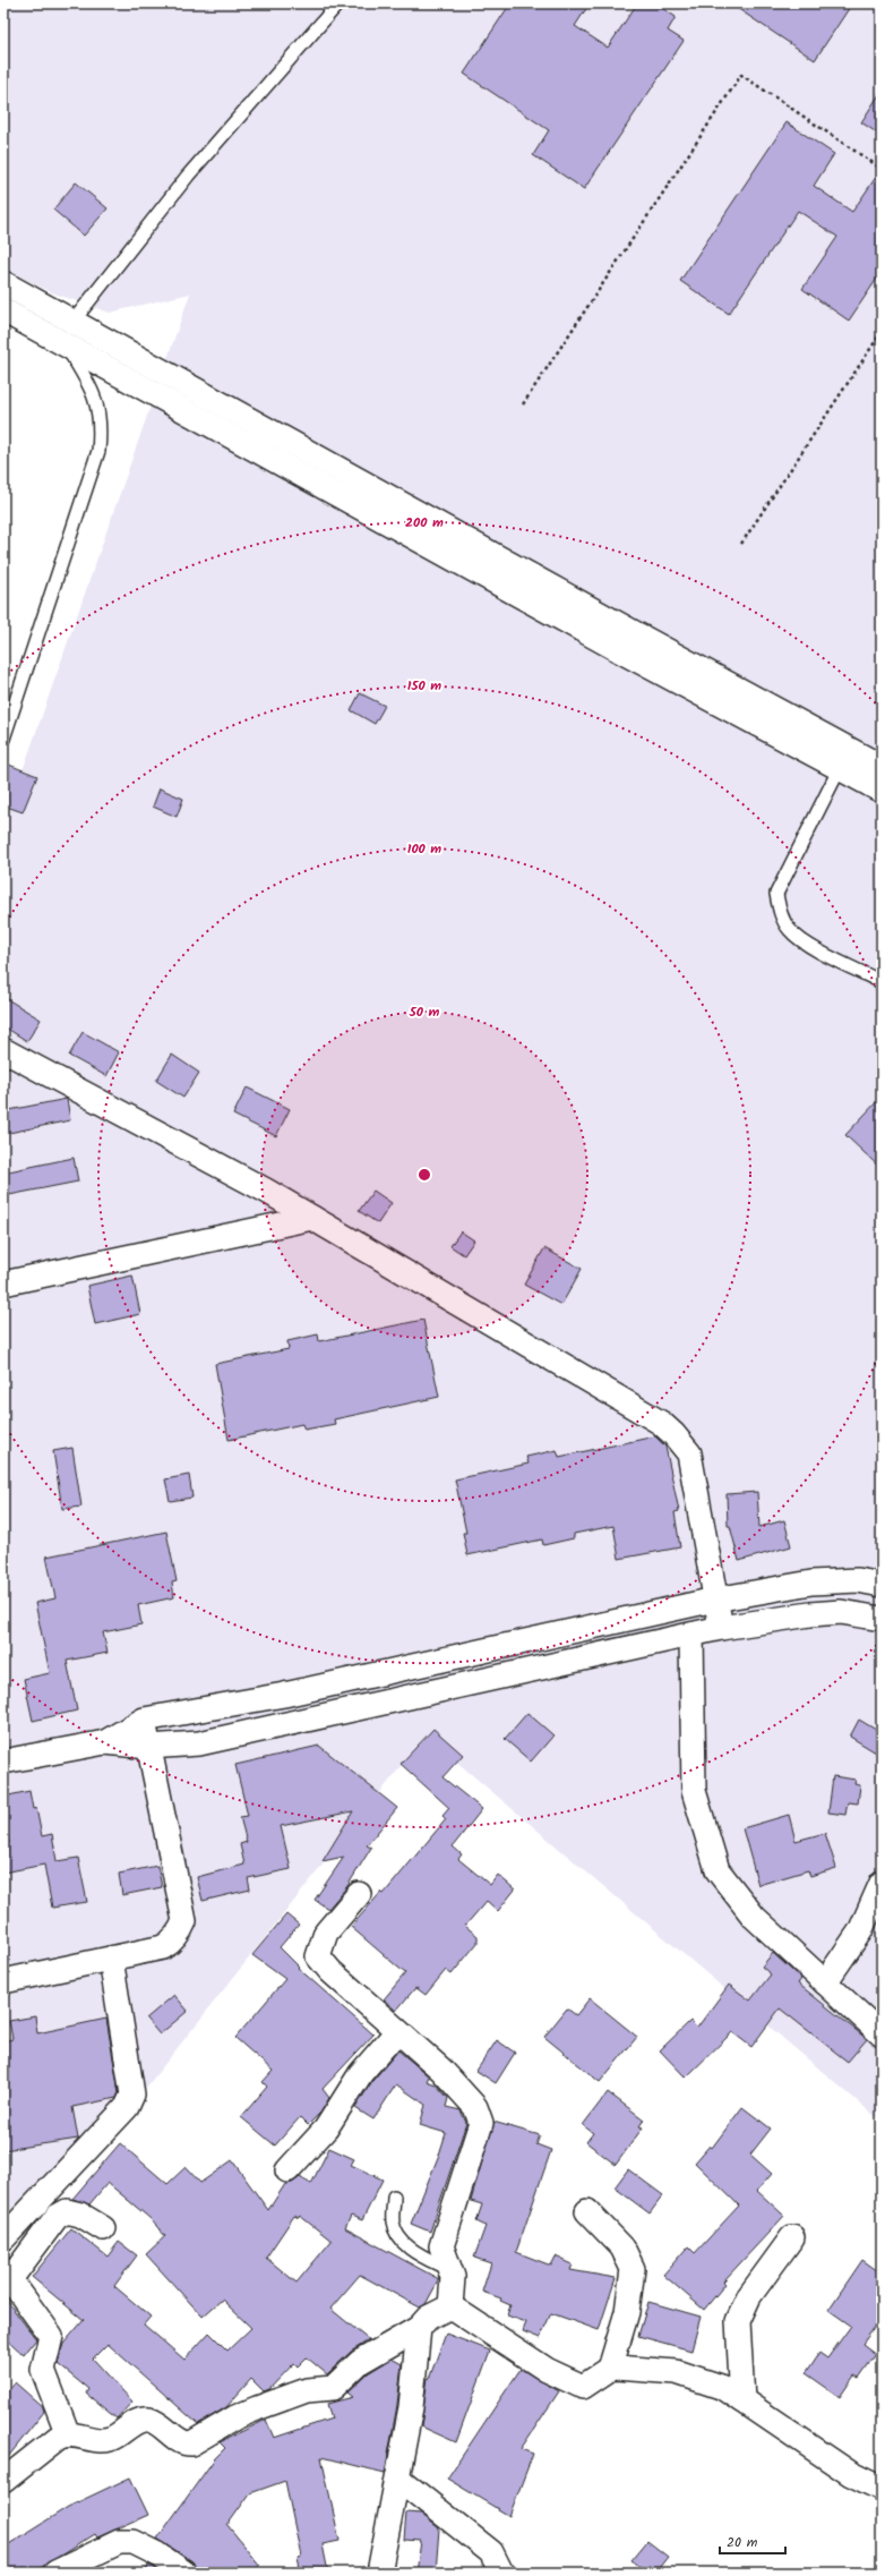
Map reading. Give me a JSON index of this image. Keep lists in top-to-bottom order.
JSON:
{
  "scale_bar": "20 m",
  "rings": [
    "200 m",
    "150 m",
    "100 m",
    "50 m"
  ]
}
